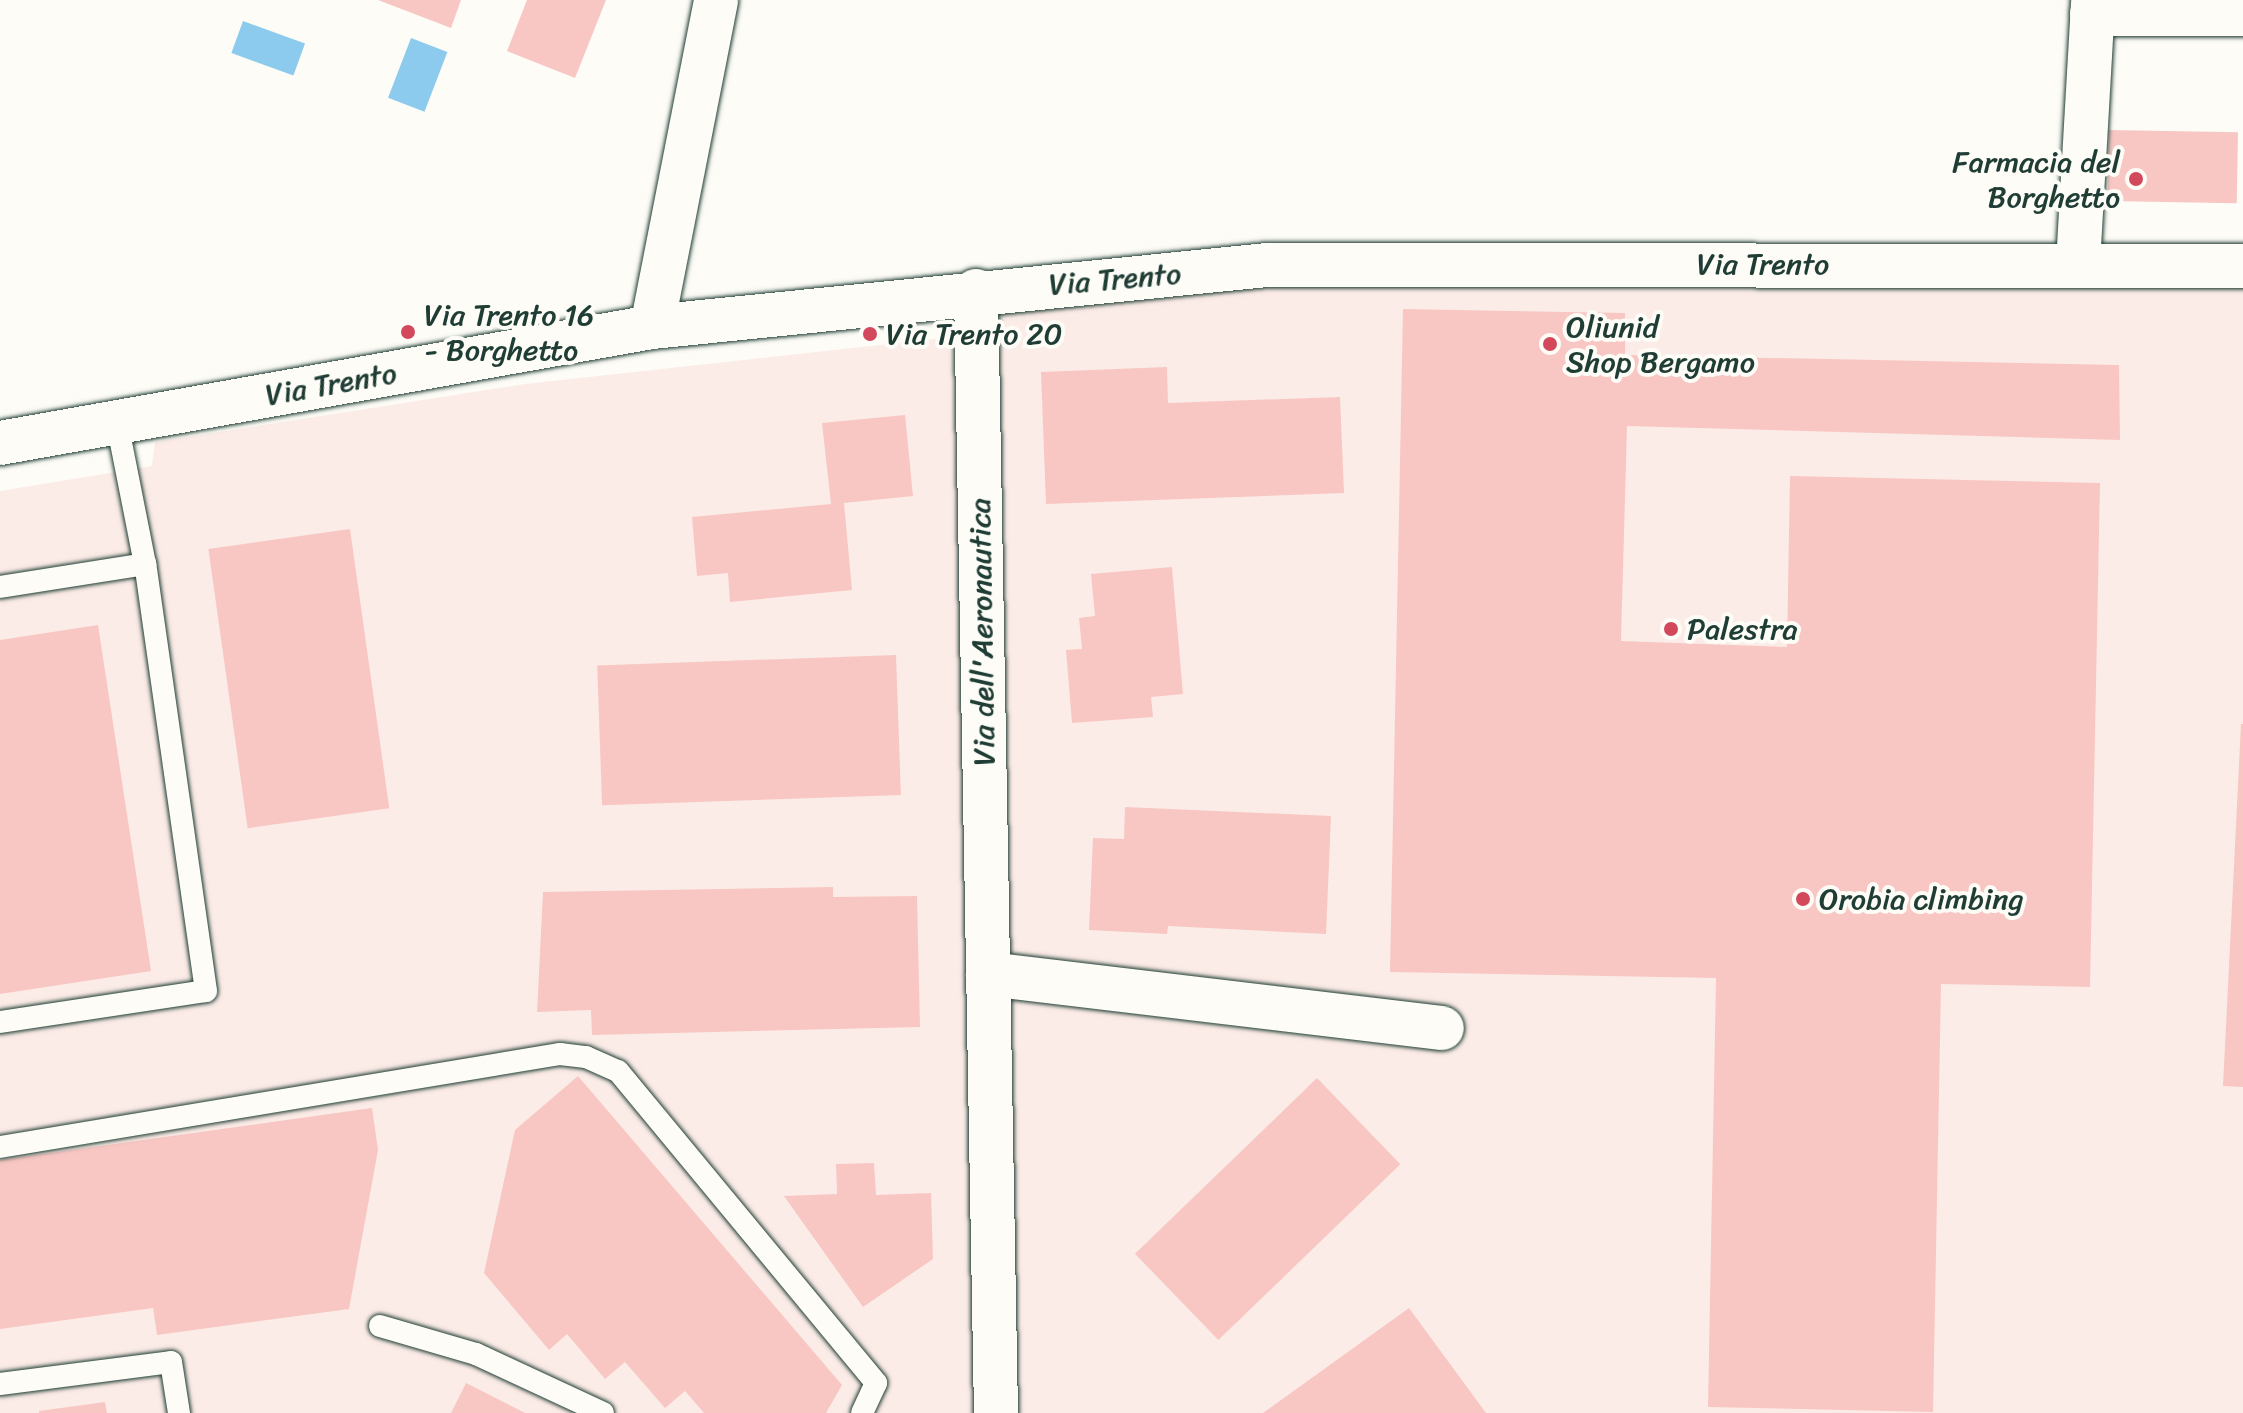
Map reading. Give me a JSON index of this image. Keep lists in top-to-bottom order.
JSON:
{
  "streets": {
    "street": ["Via Trento", "Via dell'Aeronautica"]
  },
  "crossings": [
    ["Via Trento", "Via dell'Aeronautica"]
  ],
  "places": [
    "Farmacia del Borghetto",
    "Via Trento 16 - Borghetto",
    "Via Trento 20",
    "Oliunid Shop Bergamo",
    "Palestra",
    "Orobia climbing"
  ]
}
